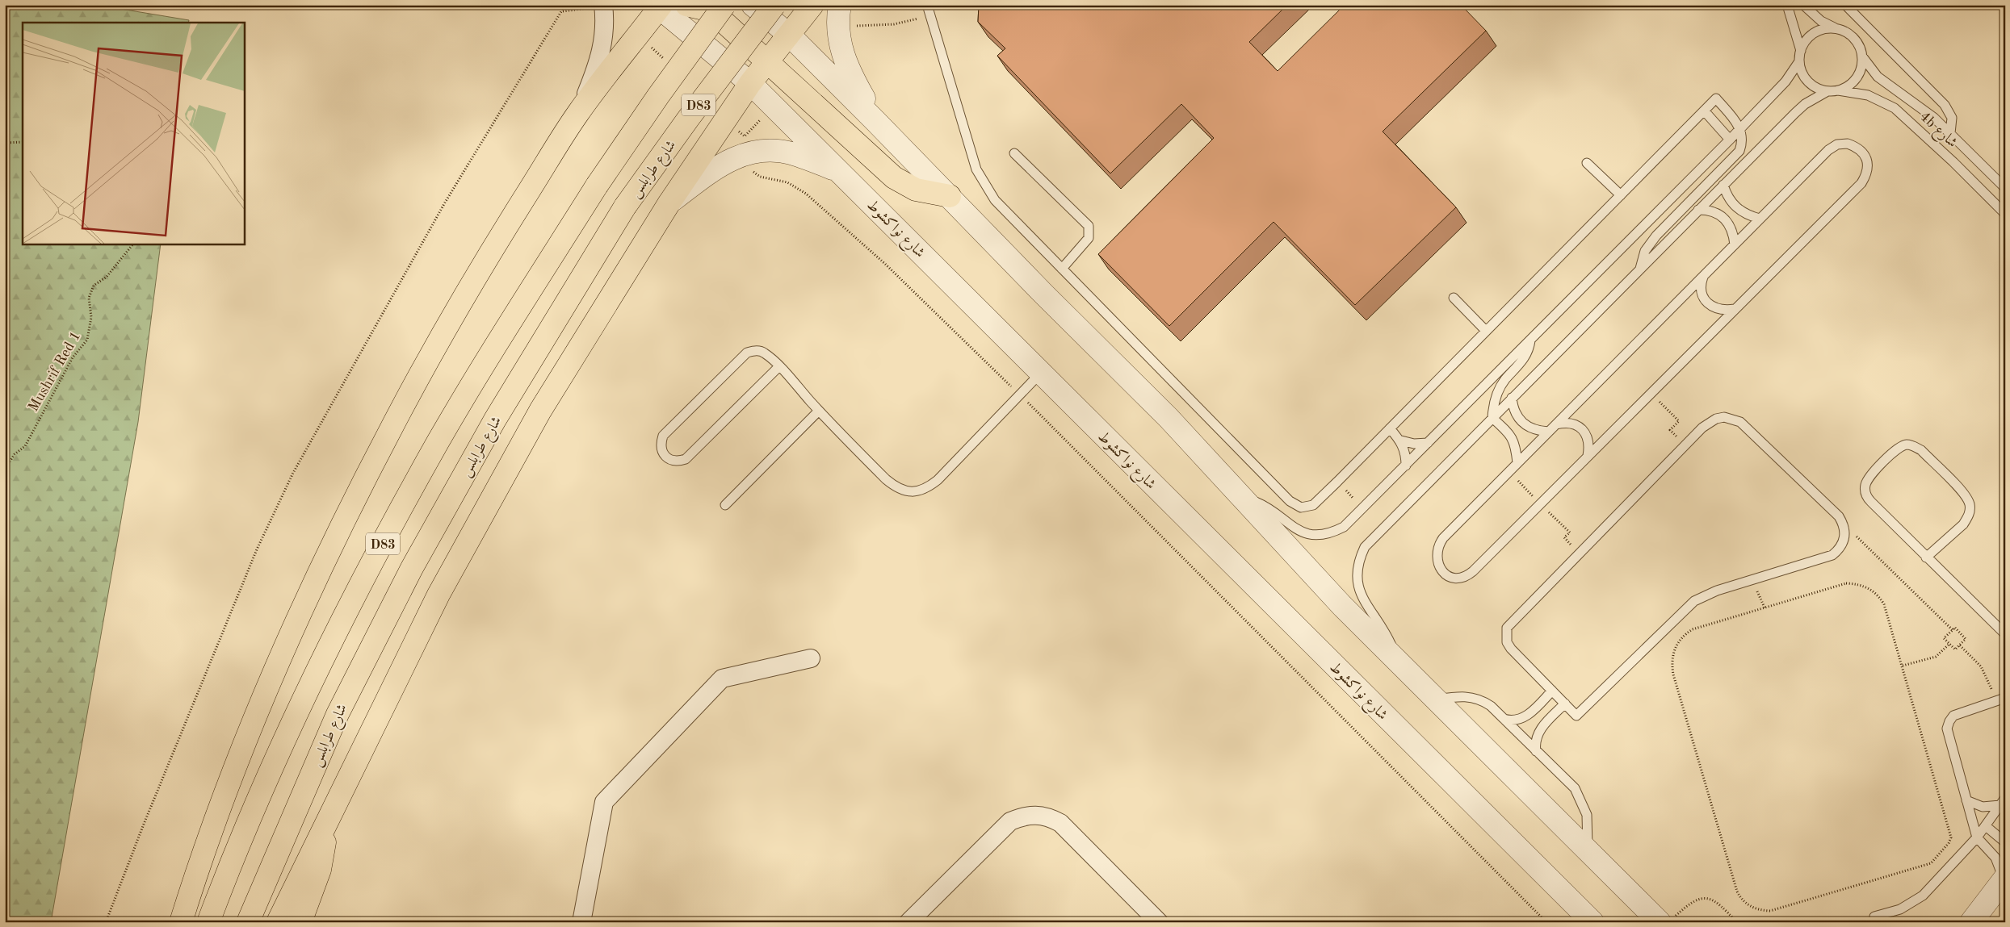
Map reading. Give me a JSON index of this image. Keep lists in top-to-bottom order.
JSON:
{
  "streets": {
    "highway": ["D83", "شارع طرابلس"],
    "street": ["شارع نواكشوط"],
    "lane": ["4b شارع"],
    "path": ["Mushrif Red 1"]
  }
}
